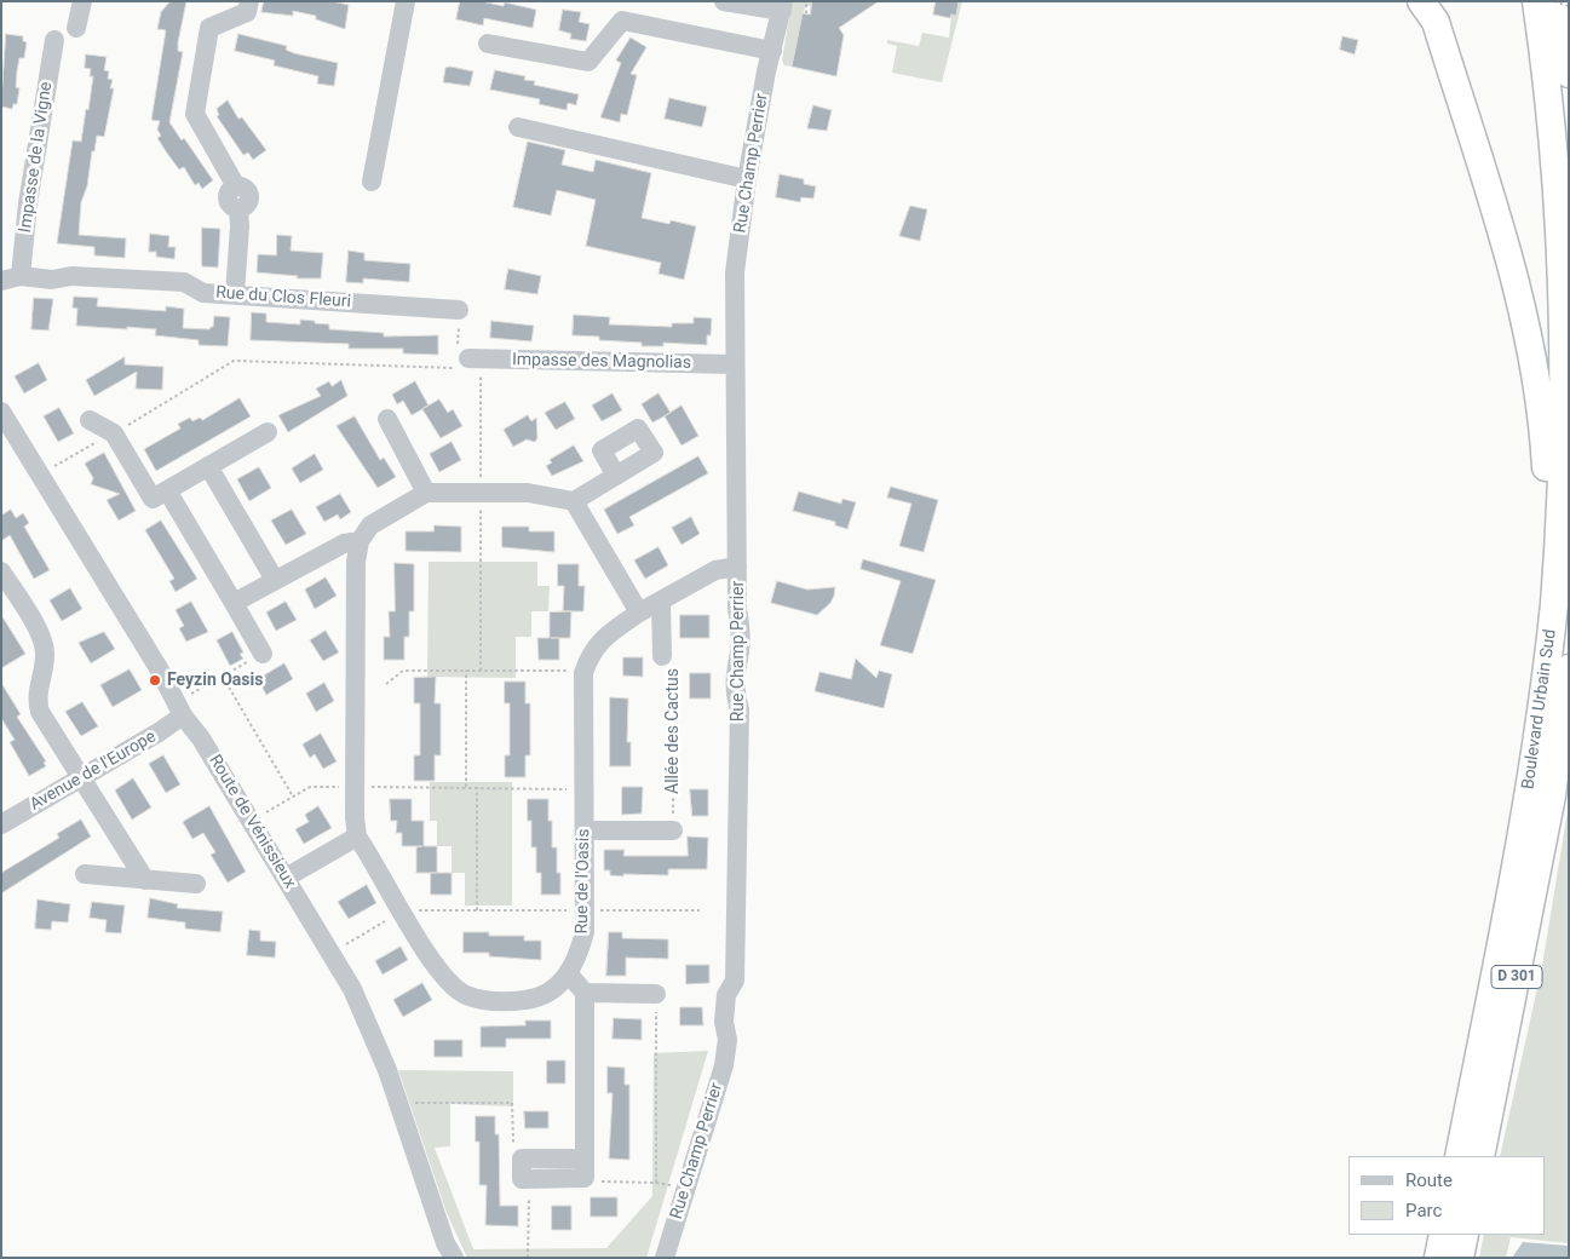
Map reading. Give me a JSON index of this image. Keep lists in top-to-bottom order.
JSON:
{
  "streets": {
    "highway": ["Boulevard Urbain Sud", "D 301"],
    "street": [
      "Impasse de la Vigne",
      "Rue Champ Perrier",
      "Rue du Clos Fleuri",
      "Impasse des Magnolias",
      "Allée des Cactus",
      "Avenue de l'Europe",
      "Route de Vénissieux",
      "Rue de l'Oasis"
    ]
  },
  "crossings": [
    ["Impasse de la Vigne", "Rue du Clos Fleuri"],
    ["Rue Champ Perrier", "Impasse des Magnolias"],
    ["Rue Champ Perrier", "Rue de l'Oasis"],
    ["Allée des Cactus", "Rue de l'Oasis"],
    ["Avenue de l'Europe", "Route de Vénissieux"]
  ],
  "places": ["Feyzin Oasis"],
  "legend": ["Route", "Parc"]
}
